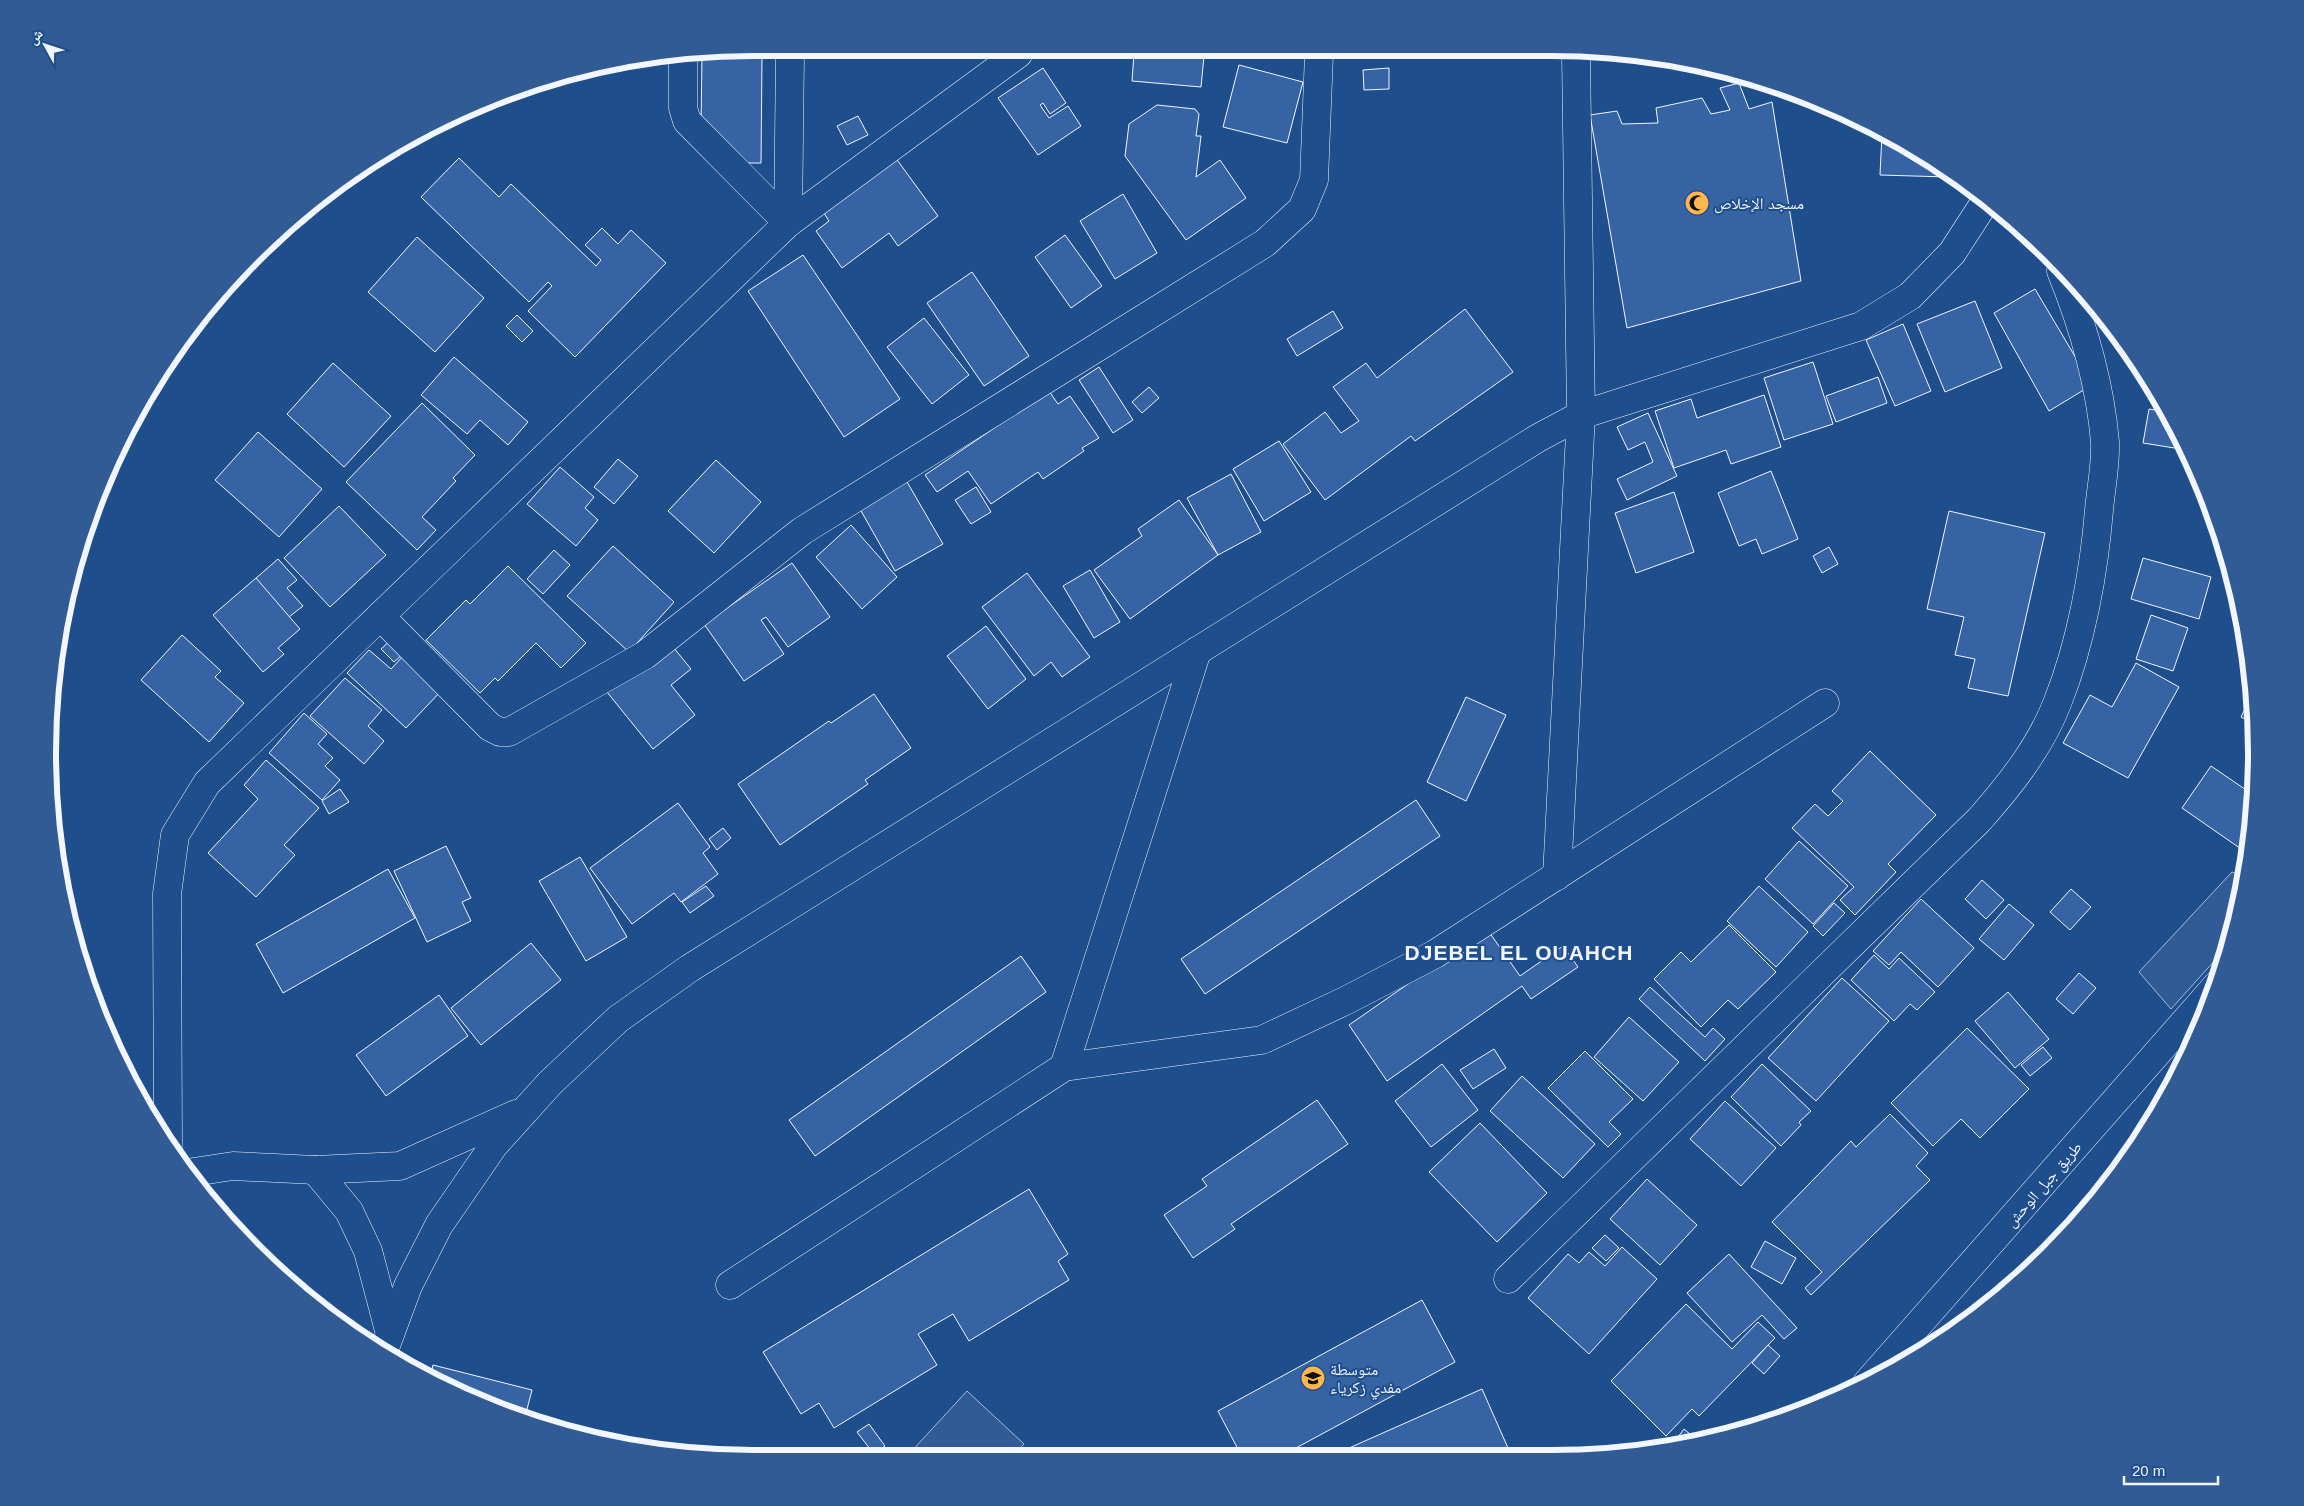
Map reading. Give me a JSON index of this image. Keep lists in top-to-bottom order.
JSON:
{
  "streets": {
    "street": ["طريق جبل الوحش"]
  },
  "districts": ["DJEBEL EL OUAHCH"],
  "places": {
    "mosque": ["مسجد الإخلاص"],
    "school or university": ["متوسطة مفدي زكرياء"]
  },
  "scale_bar": "20 m",
  "north": "top left"
}
